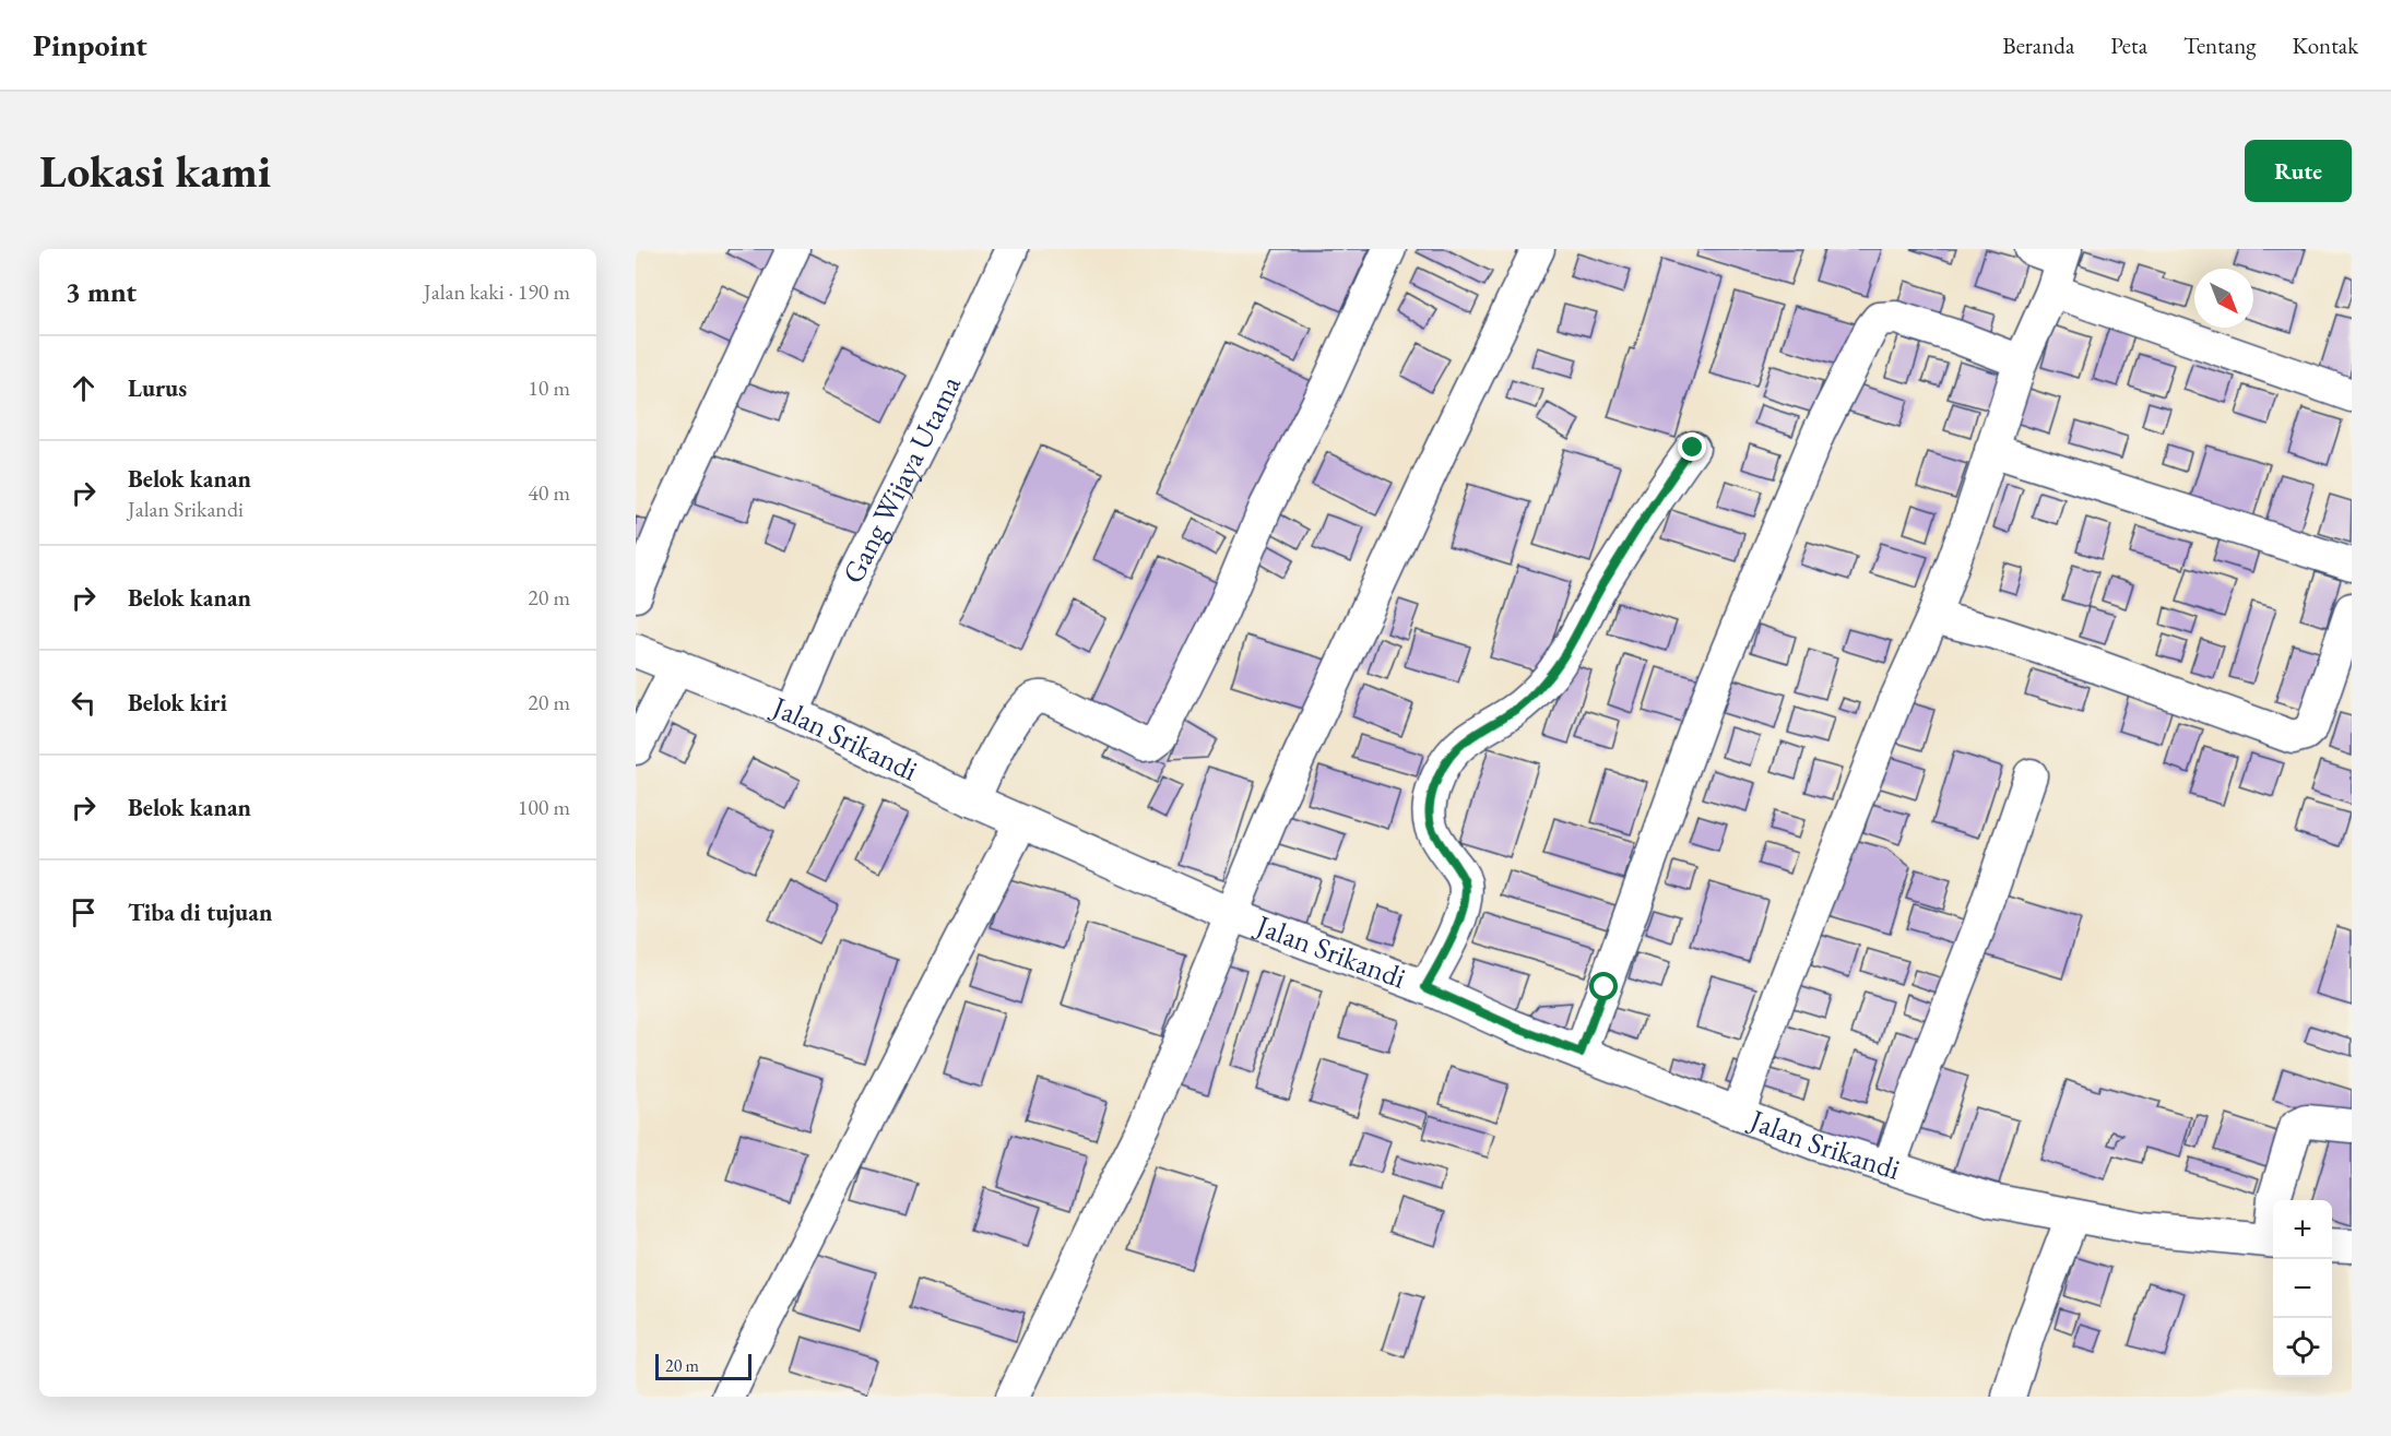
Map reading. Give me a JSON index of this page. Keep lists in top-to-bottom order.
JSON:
{
  "streets": {
    "street": ["Gang Wijaya Utama", "Jalan Srikandi"]
  },
  "crossings": [
    ["Gang Wijaya Utama", "Jalan Srikandi"]
  ],
  "scale_bar": "20 m",
  "north": "bottom right",
  "page": {
    "header": "Pinpoint",
    "nav": [
      "Beranda",
      "Peta",
      "Tentang",
      "Kontak"
    ],
    "buttons": "Rute",
    "title": "Lokasi kami",
    "heading": ["3 mnt", "Jalan kaki · 190 m"],
    "list": [
      ["Lurus", "10 m"],
      ["Belok kanan", "Jalan Srikandi", "40 m"],
      ["Belok kanan", "20 m"],
      ["Belok kiri", "20 m"],
      ["Belok kanan", "100 m"],
      "Tiba di tujuan"
    ],
    "map_buttons": ["+", "−"],
    "scale": "20 m"
  }
}
